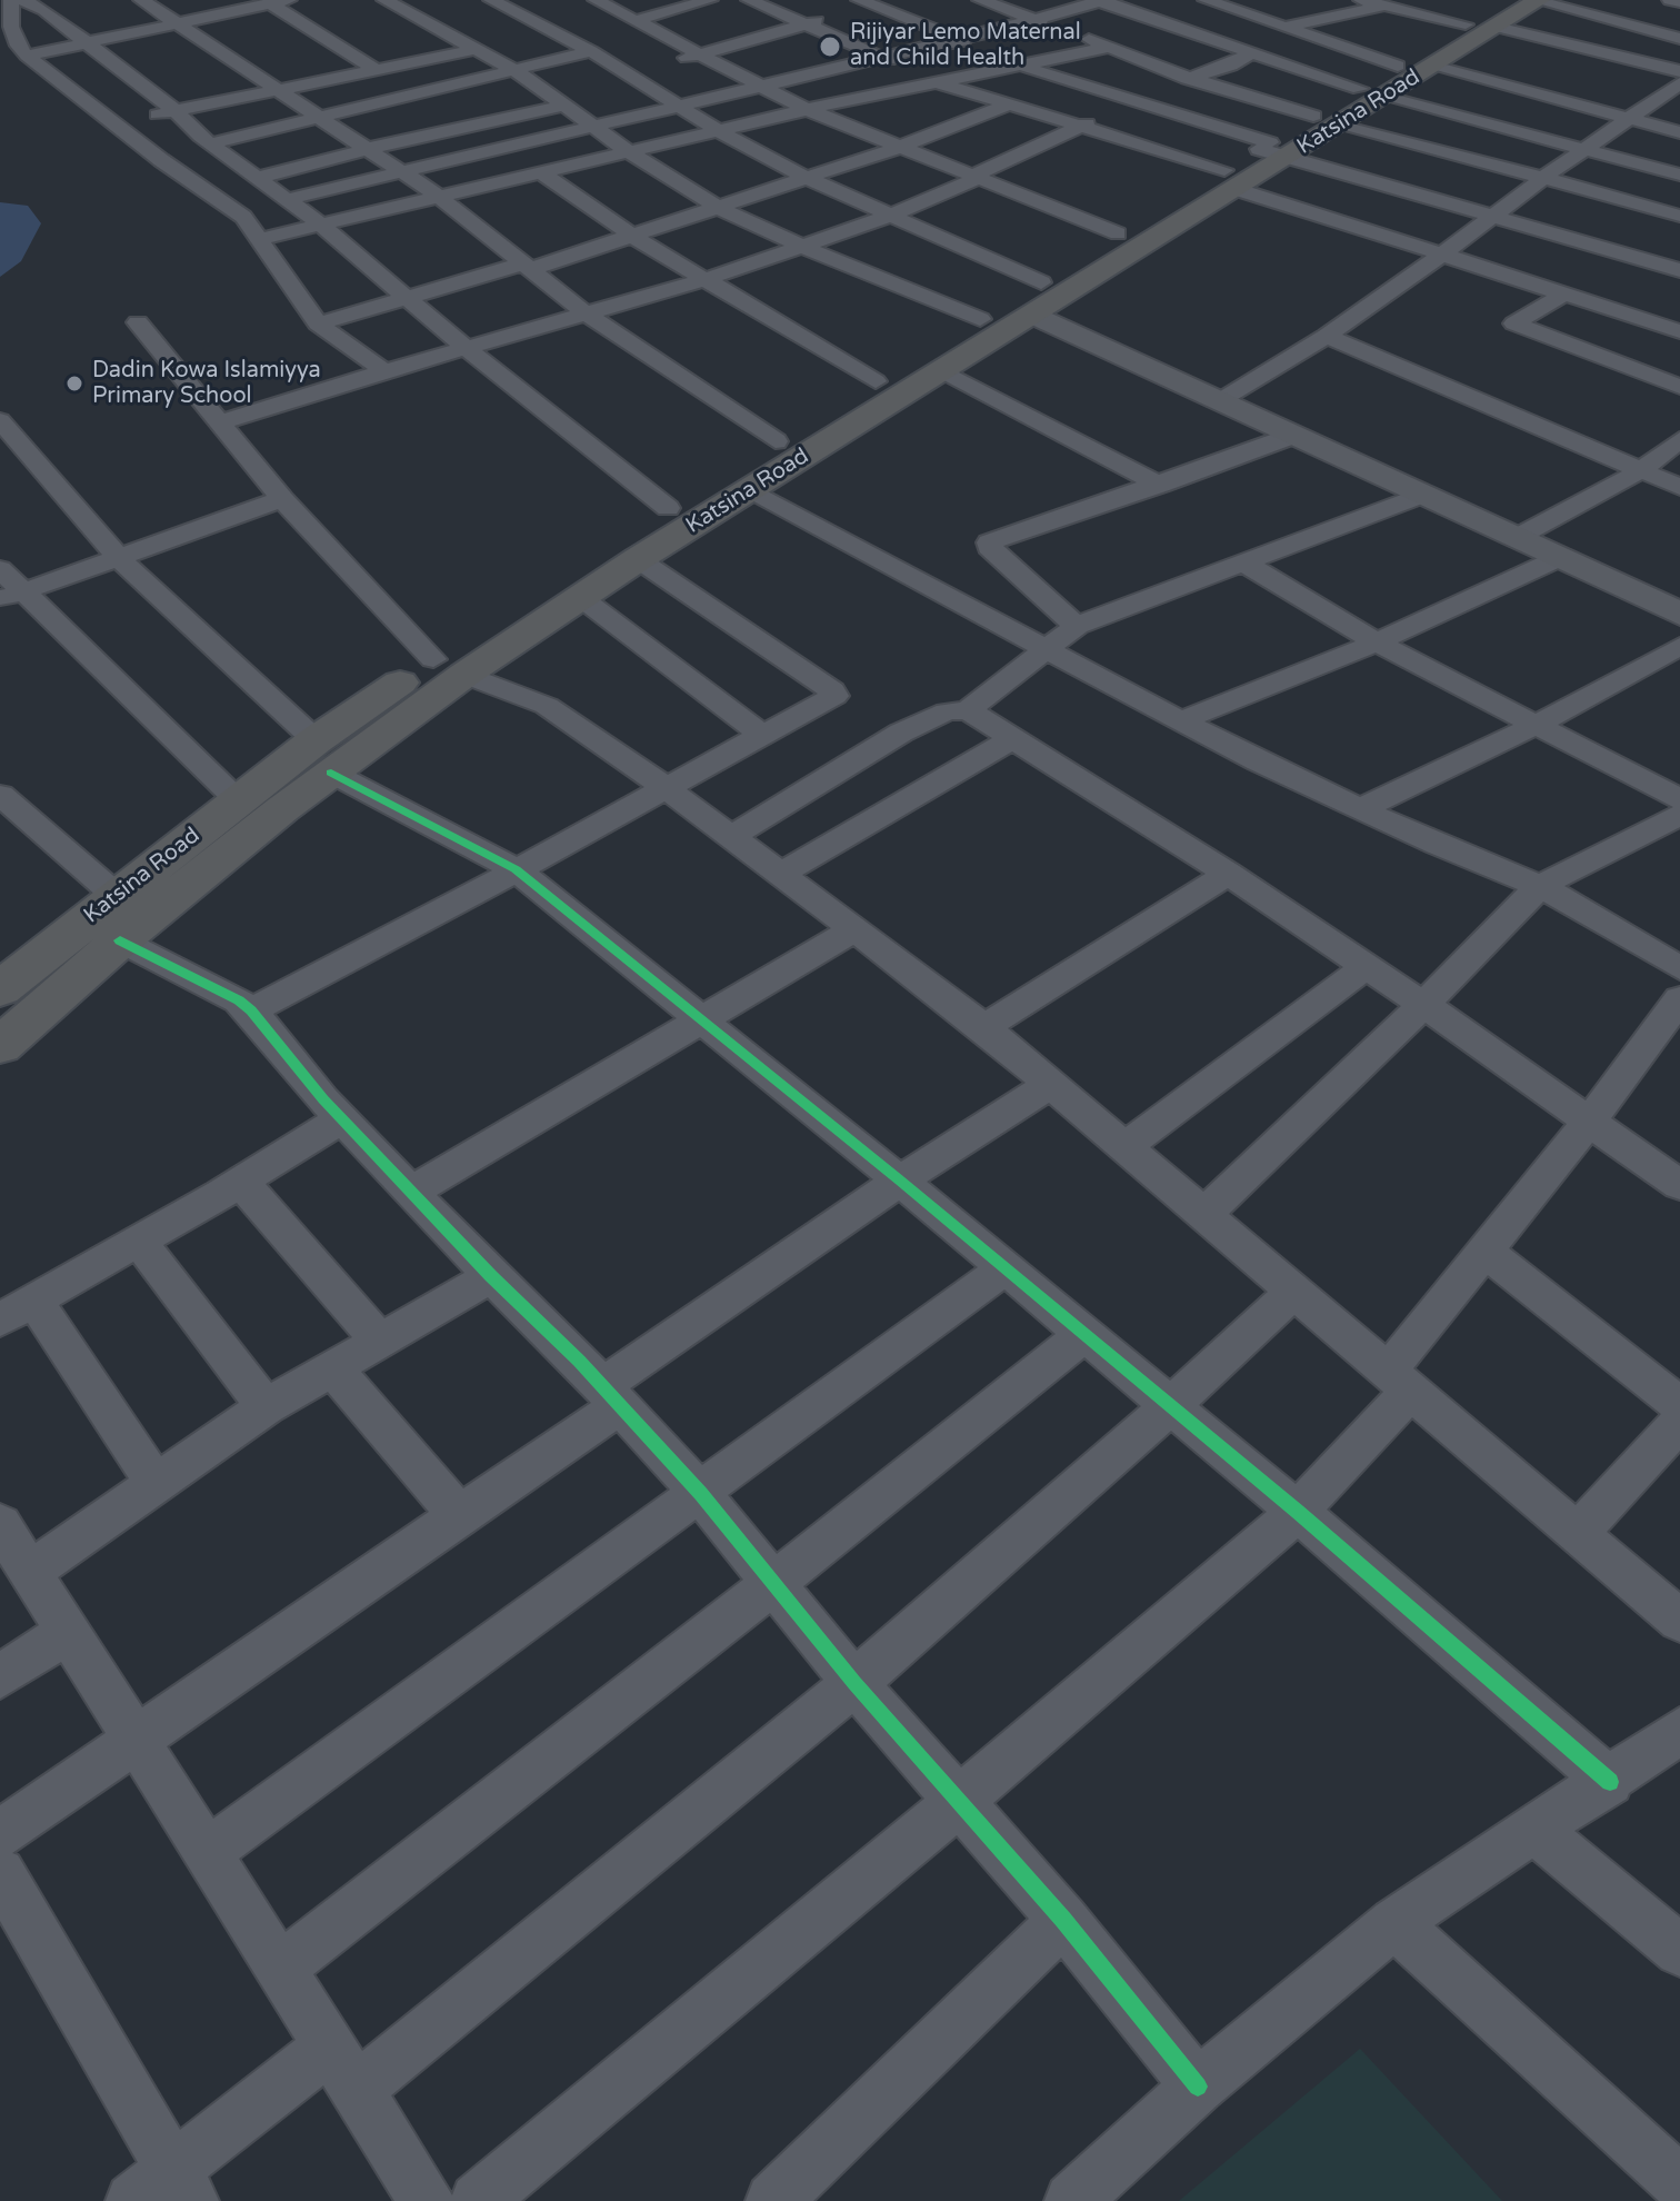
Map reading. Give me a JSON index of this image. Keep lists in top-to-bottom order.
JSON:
{
  "streets": {
    "highway": ["Katsina Road"]
  },
  "places": ["Rijiyar Lemo Maternal and Child Health", "Dadin Kowa Islamiyya Primary School"]
}
